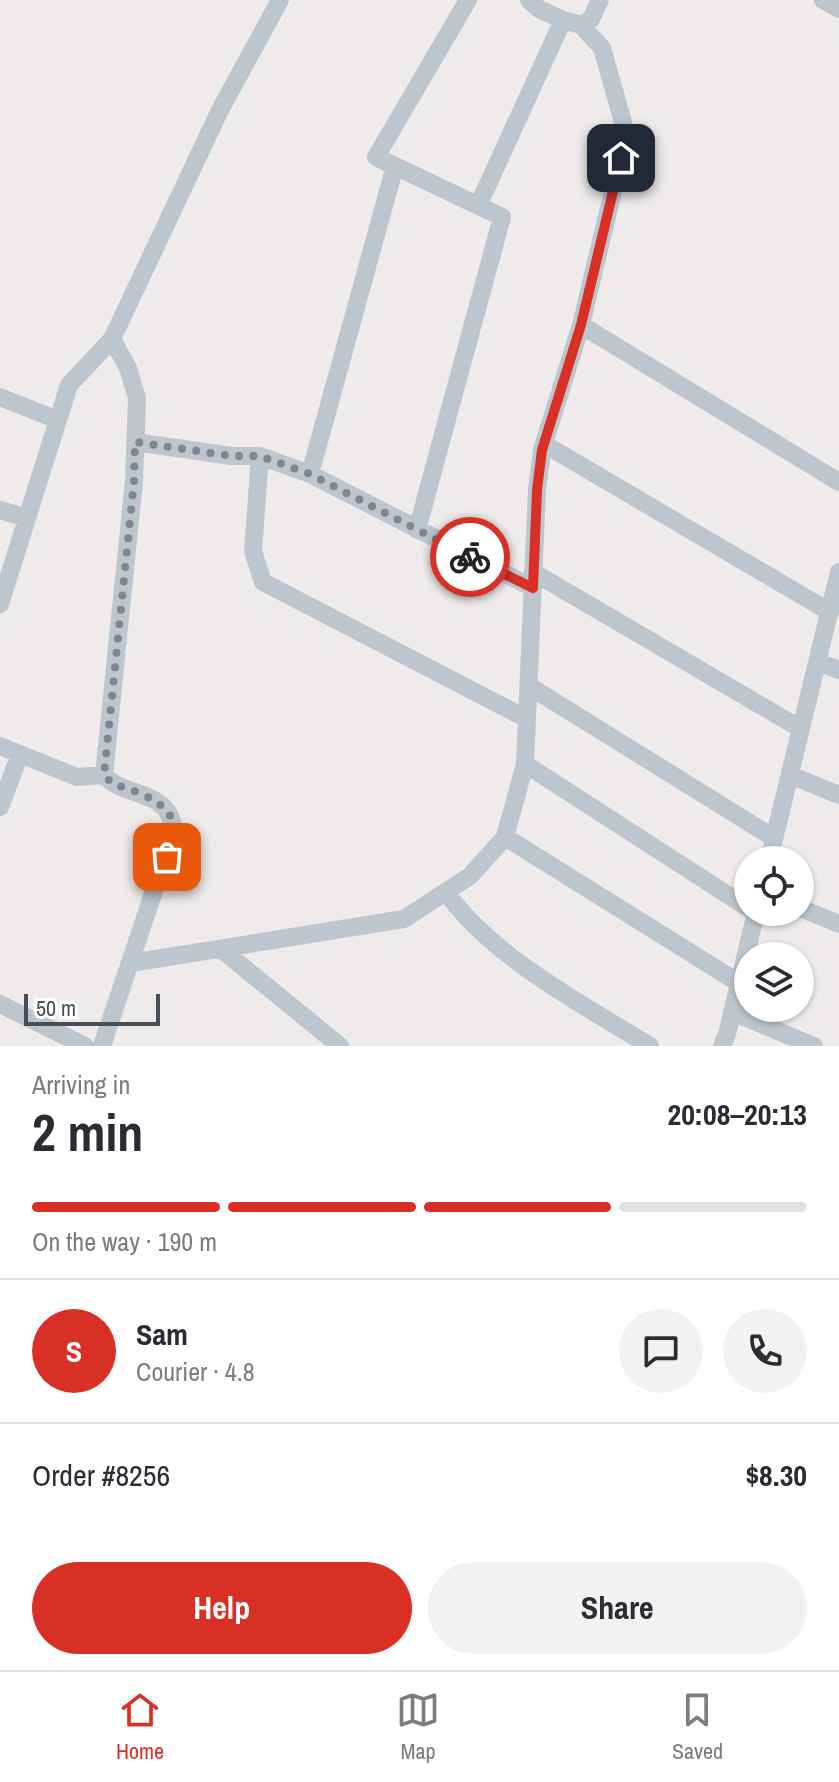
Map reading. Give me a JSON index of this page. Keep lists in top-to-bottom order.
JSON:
{
  "scale_bar": "50 m",
  "page": {
    "scale": "50 m",
    "heading": ["2 min", "Arriving in", "20:08–20:13"],
    "panel": [
      "Sam",
      "Courier · 4.8",
      "Order #8256",
      "$8.30"
    ],
    "bar": "On the way · 190 m",
    "round": "S",
    "buttons": ["Help", "Share"],
    "tabs": ["Home", "Map", "Saved"]
  }
}
